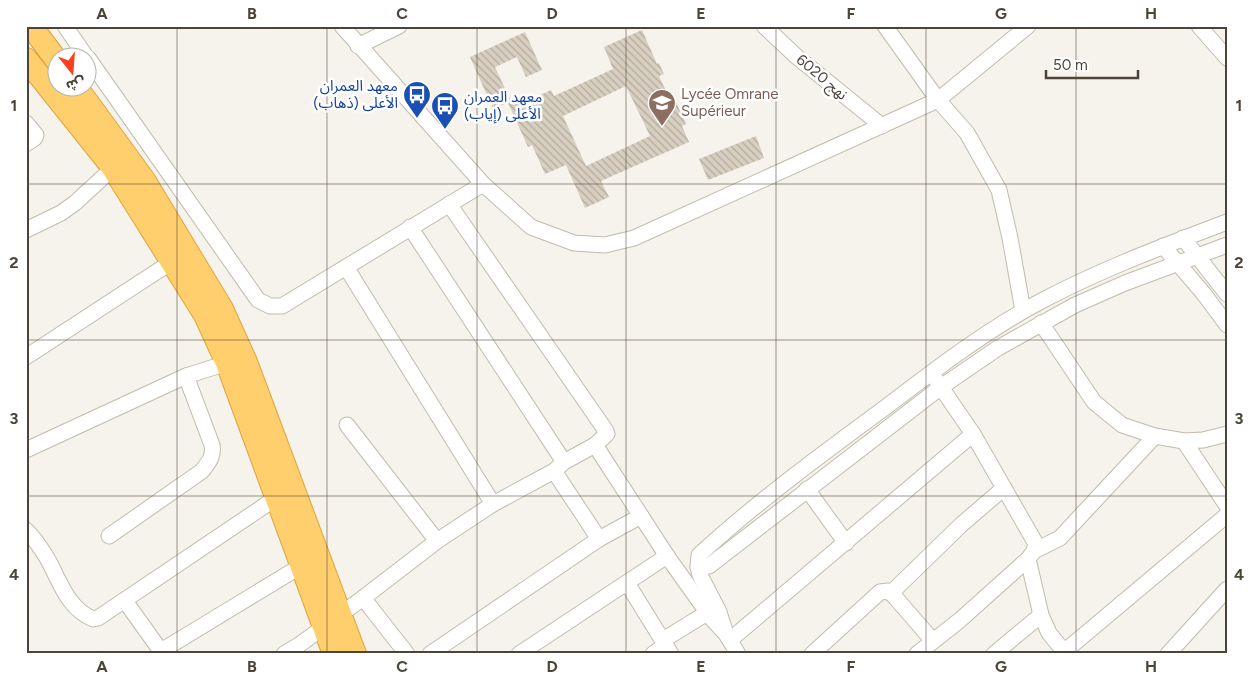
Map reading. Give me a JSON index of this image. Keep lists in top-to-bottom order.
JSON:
{
  "streets": {
    "street": ["نهج 6020"]
  },
  "places": {
    "bus stop": ["معهد العمران الأعلى (ذهاب)", "معهد العمران الأعلى (إياب)"],
    "school or university": ["Lycée Omrane Supérieur"]
  },
  "scale_bar": "50 m",
  "north": "bottom",
  "grid": {
    "columns": [
      "A",
      "B",
      "C",
      "D",
      "E",
      "F",
      "G",
      "H"
    ],
    "rows": [
      "1",
      "2",
      "3",
      "4"
    ]
  }
}
